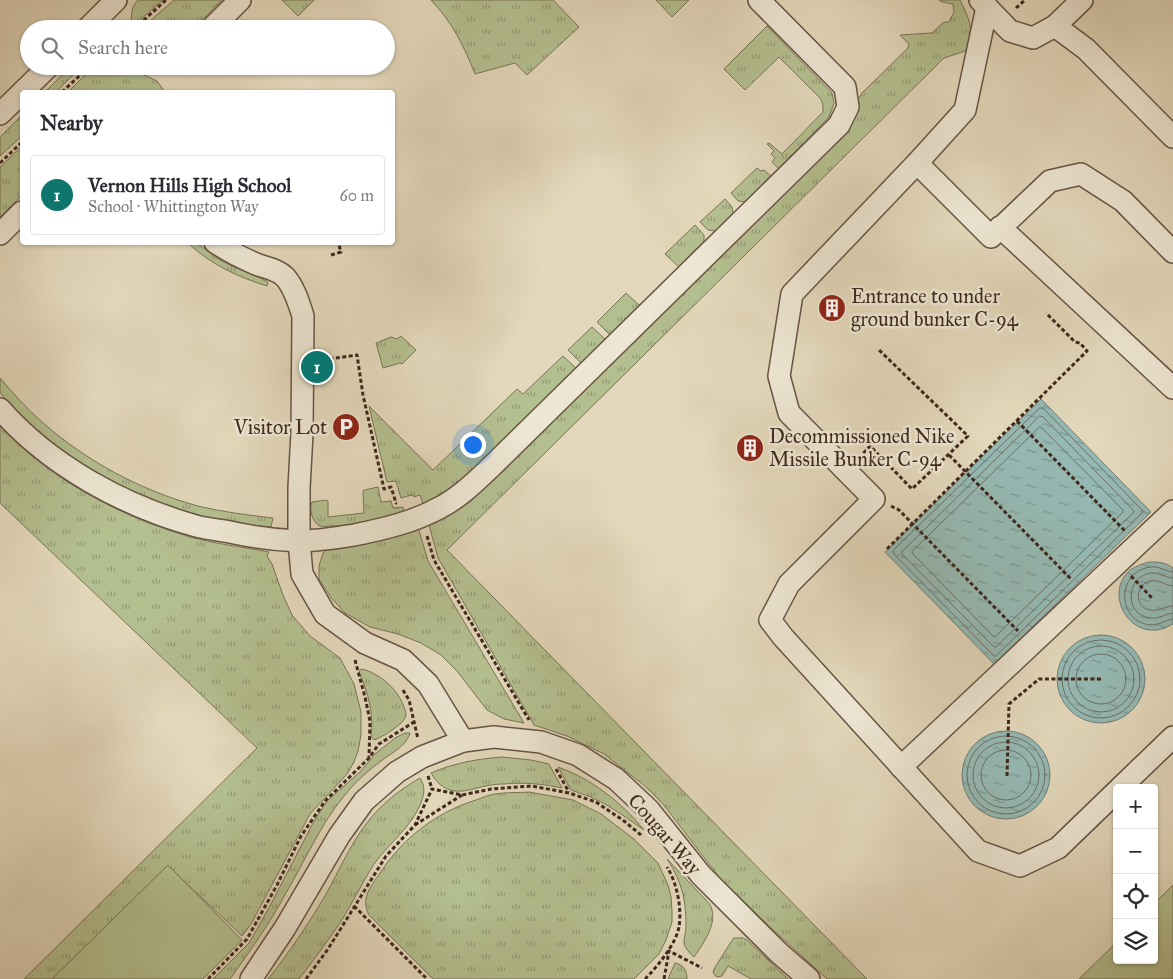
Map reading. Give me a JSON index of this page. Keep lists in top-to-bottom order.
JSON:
{
  "streets": {
    "street": ["Cougar Way"]
  },
  "places": {
    "building": ["Entrance to under ground bunker C-94", "Decommissioned Nike Missile Bunker C-94"],
    "parking": ["Visitor Lot"]
  },
  "page": {
    "search": "Search here",
    "heading": "Nearby",
    "list": [
      {
        "mark": "1",
        "name": "Vernon Hills High School",
        "note": "School · Whittington Way",
        "value": "60 m"
      }
    ],
    "pins": "1",
    "map_buttons": ["+", "−"]
  }
}
